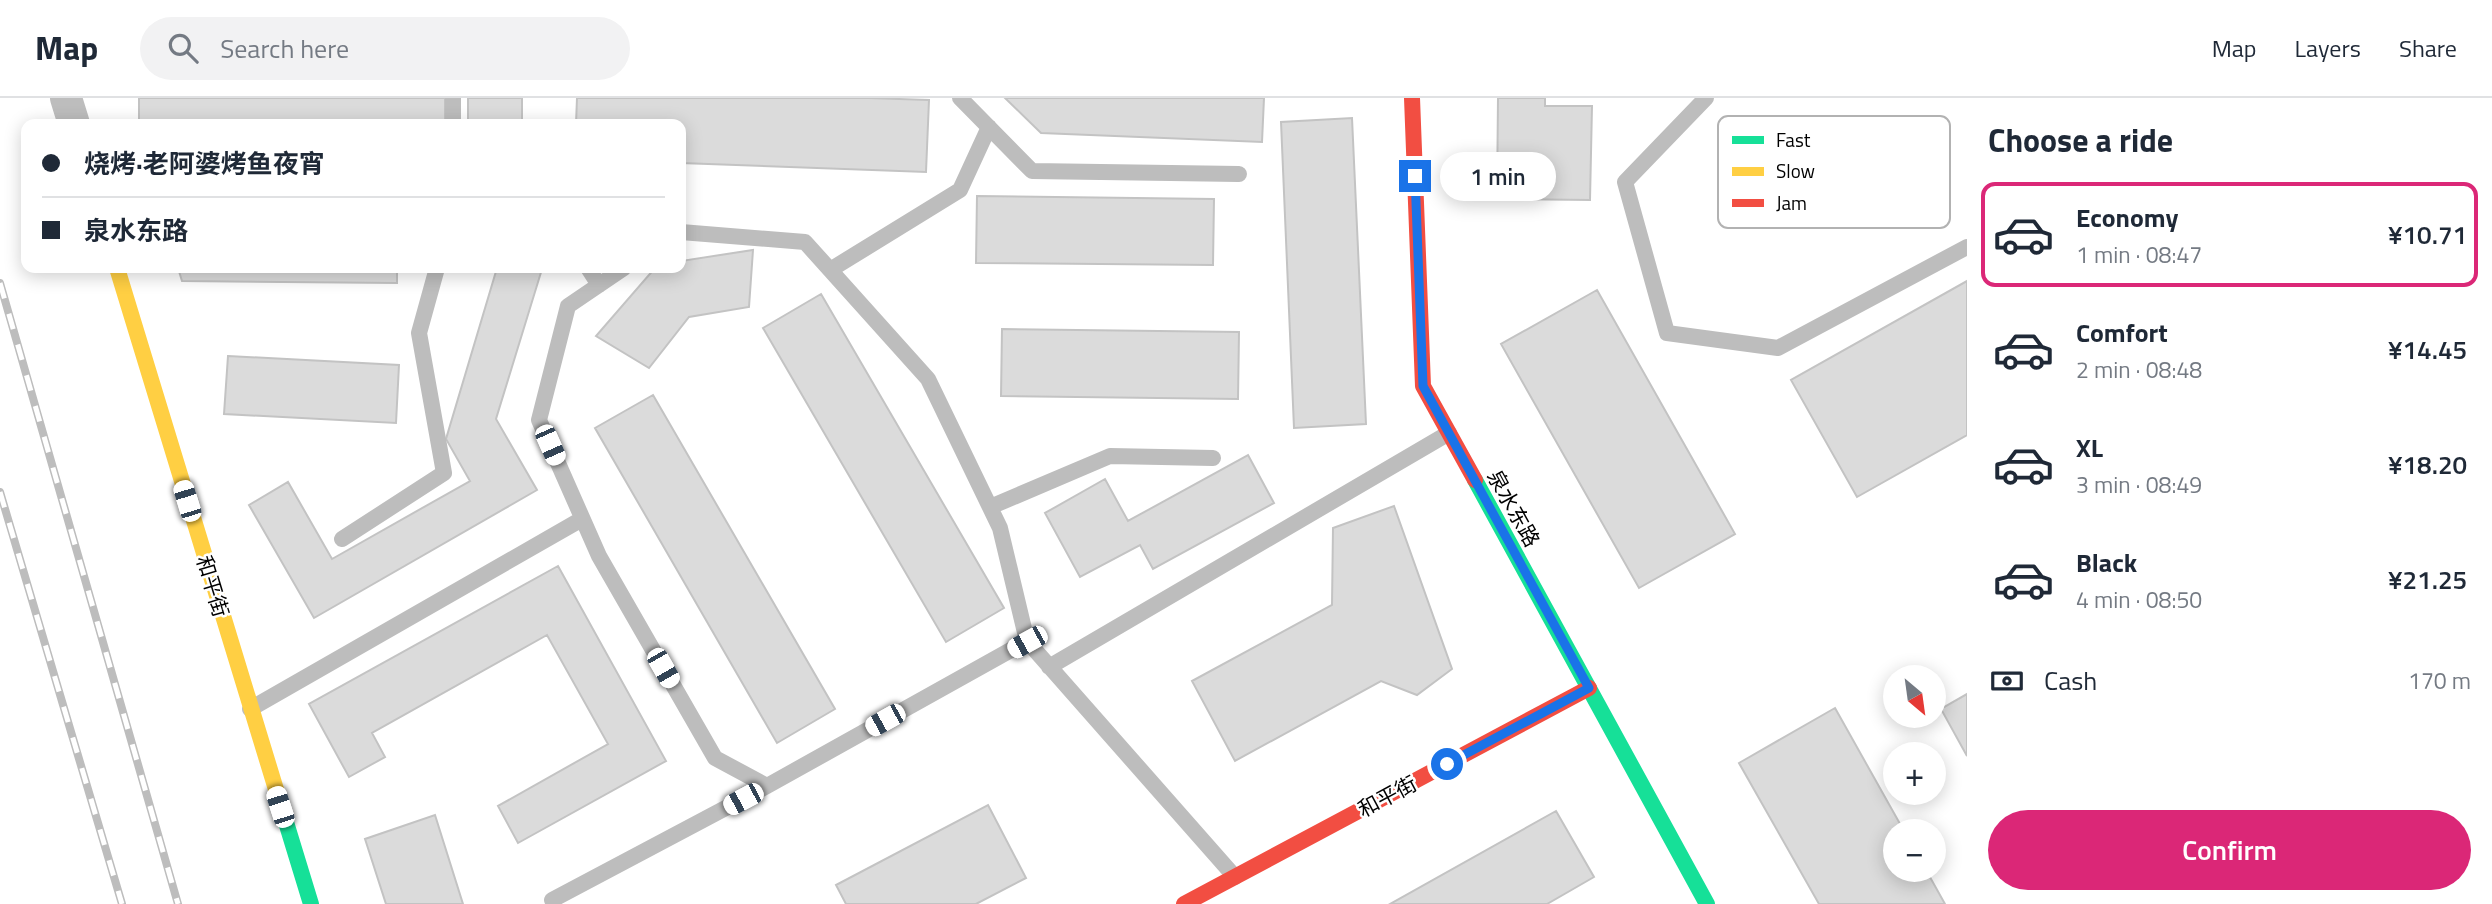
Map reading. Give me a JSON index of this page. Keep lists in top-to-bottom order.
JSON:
{
  "streets": {
    "street": ["泉水东路", "和平街"]
  },
  "crossings": [
    ["泉水东路", "和平街"]
  ],
  "legend": ["Fast", "Slow", "Jam"],
  "north": "bottom right",
  "page": {
    "header": "Map",
    "search": "Search here",
    "nav": ["Map", "Layers", "Share"],
    "heading": "Choose a ride",
    "banner": ["烧烤·老阿婆烤鱼夜宵", "泉水东路"],
    "bubble": "1 min",
    "list": [
      {
        "name": "Economy",
        "note": "1 min · 08:47",
        "value": "¥10.71"
      },
      {
        "name": "Comfort",
        "note": "2 min · 08:48",
        "value": "¥14.45"
      },
      {
        "name": "XL",
        "note": "3 min · 08:49",
        "value": "¥18.20"
      },
      {
        "name": "Black",
        "note": "4 min · 08:50",
        "value": "¥21.25"
      }
    ],
    "pay": ["Cash", "170 m"],
    "map_buttons": ["+", "−"],
    "buttons": "Confirm"
  }
}
